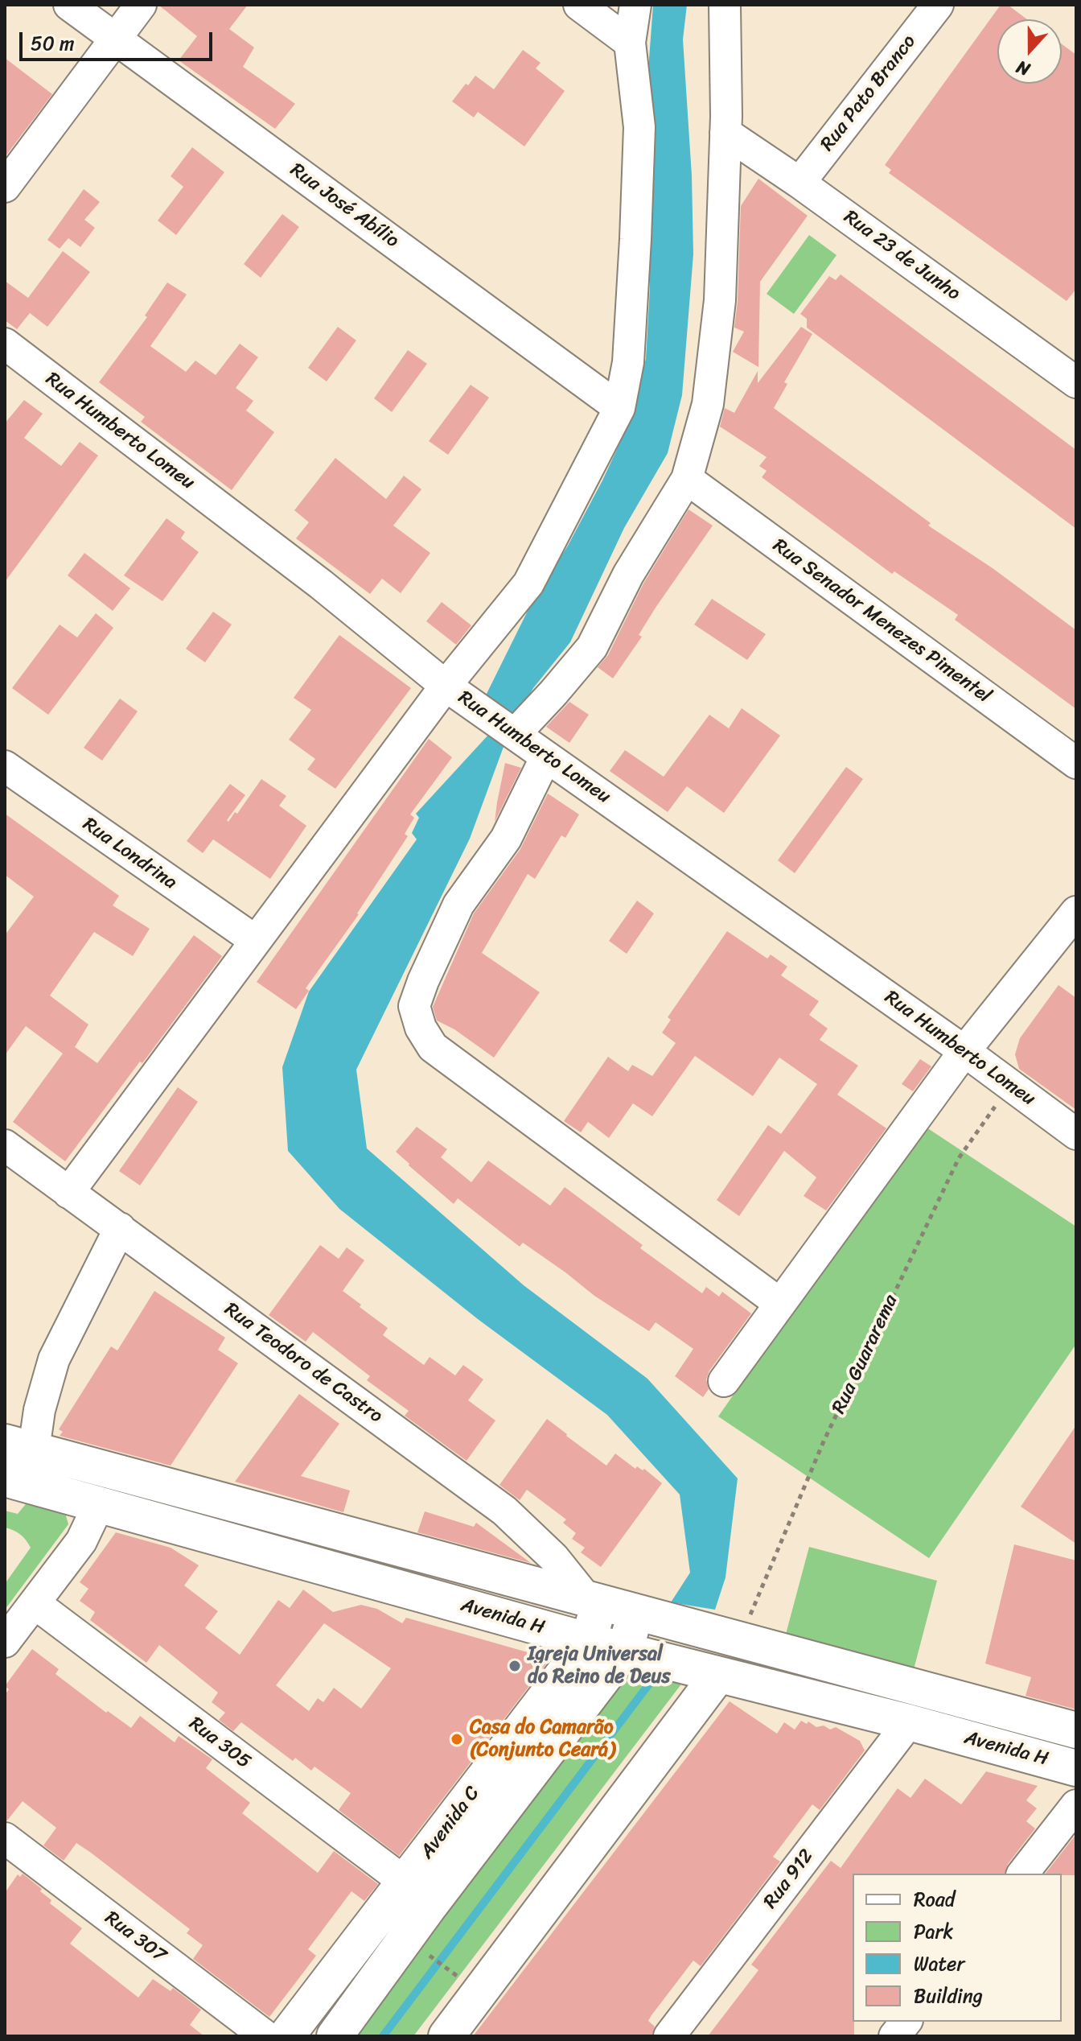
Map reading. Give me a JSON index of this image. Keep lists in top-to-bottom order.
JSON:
{
  "streets": {
    "street": [
      "Rua Pato Branco",
      "Rua José Abílio",
      "Rua 23 de Junho",
      "Rua Humberto Lomeu",
      "Rua Senador Menezes Pimentel",
      "Rua Londrina",
      "Rua Teodoro de Castro",
      "Avenida H",
      "Rua 305",
      "Avenida C",
      "Rua 912",
      "Rua 307"
    ],
    "path": ["Rua Guararema"]
  },
  "crossings": [
    ["Rua Pato Branco", "Rua 23 de Junho"],
    ["Rua Humberto Lomeu", "Rua Guararema"],
    ["Rua Guararema", "Avenida H"],
    ["Rua Teodoro de Castro", "Avenida H"],
    ["Rua Teodoro de Castro", "Avenida C"],
    ["Avenida H", "Avenida C"],
    ["Avenida H", "Rua 912"],
    ["Rua 305", "Avenida C"]
  ],
  "places": ["Igreja Universal do Reino de Deus", "Casa do Camarão (Conjunto Ceará)"],
  "legend": [
    "Road",
    "Park",
    "Water",
    "Building"
  ],
  "scale_bar": "50 m",
  "north": "bottom"
}
